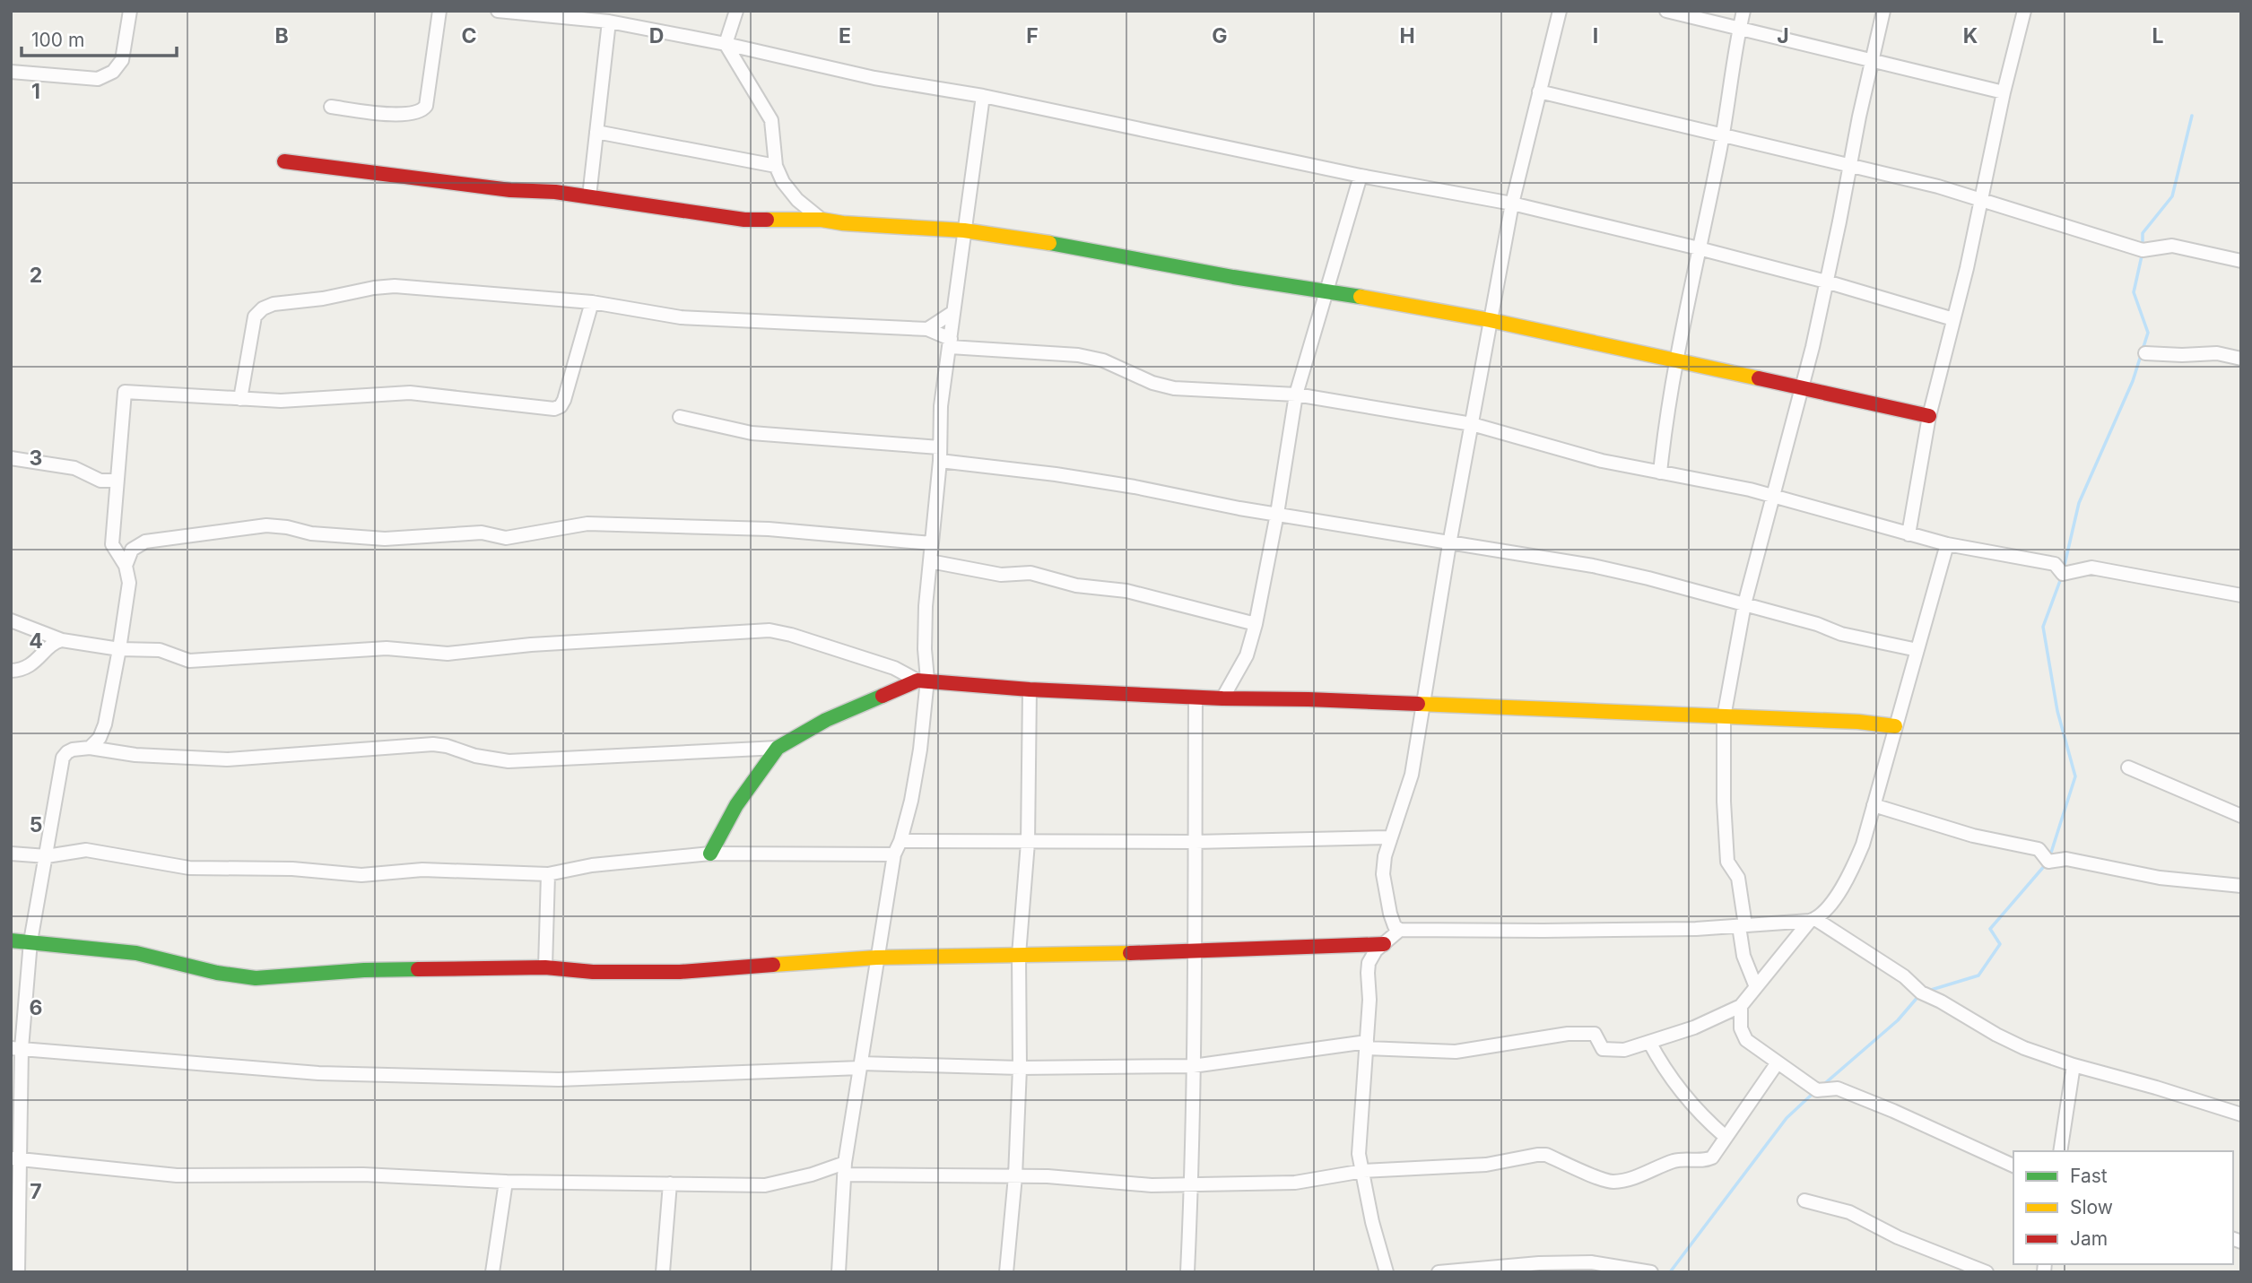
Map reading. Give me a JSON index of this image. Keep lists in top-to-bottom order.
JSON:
{
  "legend": ["Fast", "Slow", "Jam"],
  "scale_bar": "100 m",
  "grid": {
    "columns": [
      "B",
      "C",
      "D",
      "E",
      "F",
      "G",
      "H",
      "I",
      "J",
      "K",
      "L"
    ],
    "rows": [
      "1",
      "2",
      "3",
      "4",
      "5",
      "6",
      "7"
    ]
  }
}
